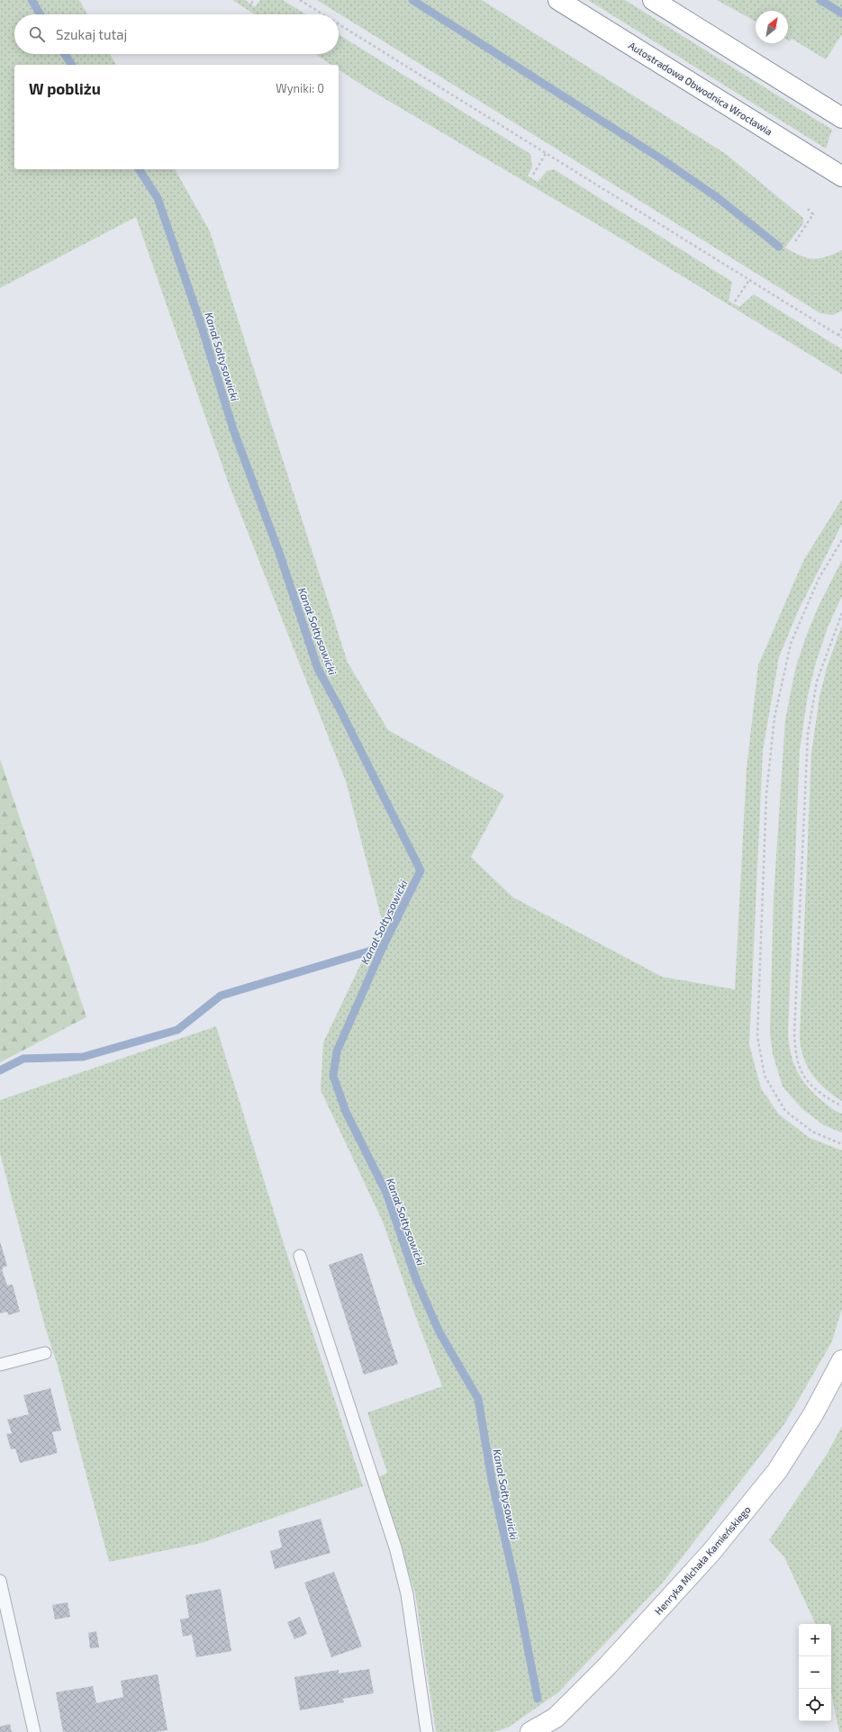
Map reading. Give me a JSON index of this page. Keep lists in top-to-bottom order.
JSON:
{
  "streets": {
    "main road": ["Autostradowa Obwodnica Wrocławia", "Henryka Michała Kamieńskiego"]
  },
  "water": ["Kanał Sołtysowicki"],
  "north": "top right",
  "page": {
    "search": "Szukaj tutaj",
    "heading": ["W pobliżu", "Wyniki: 0"],
    "map_buttons": ["+", "−"]
  }
}
